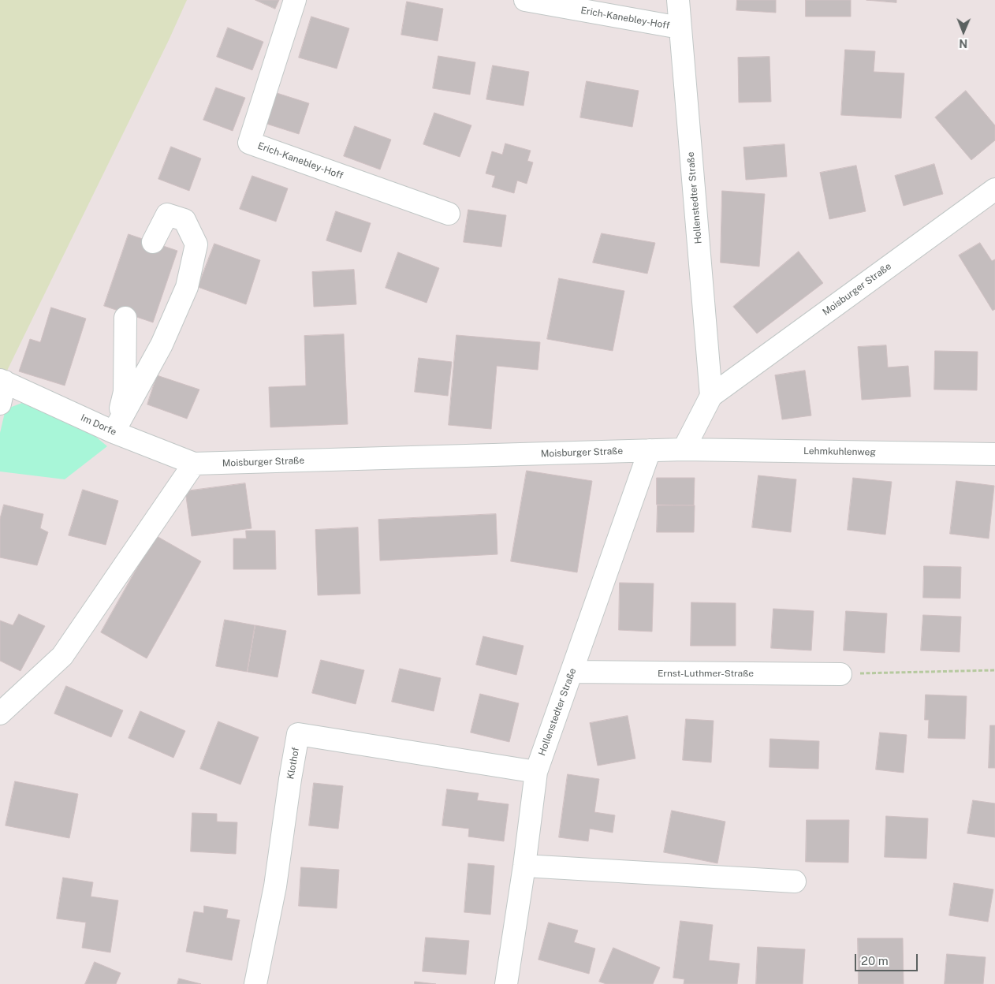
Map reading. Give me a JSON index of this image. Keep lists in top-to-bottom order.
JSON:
{
  "streets": {
    "street": [
      "Erich-Kanebley-Hoff",
      "Hollenstedter Straße",
      "Moisburger Straße",
      "Im Dorfe",
      "Lehmkuhlenweg",
      "Ernst-Luthmer-Straße",
      "Klothof"
    ]
  },
  "crossings": [
    ["Erich-Kanebley-Hoff", "Hollenstedter Straße"],
    ["Hollenstedter Straße", "Moisburger Straße"],
    ["Hollenstedter Straße", "Lehmkuhlenweg"],
    ["Hollenstedter Straße", "Ernst-Luthmer-Straße"],
    ["Hollenstedter Straße", "Klothof"],
    ["Moisburger Straße", "Im Dorfe"],
    ["Moisburger Straße", "Lehmkuhlenweg"]
  ],
  "scale_bar": "20 m",
  "north": "bottom"
}
